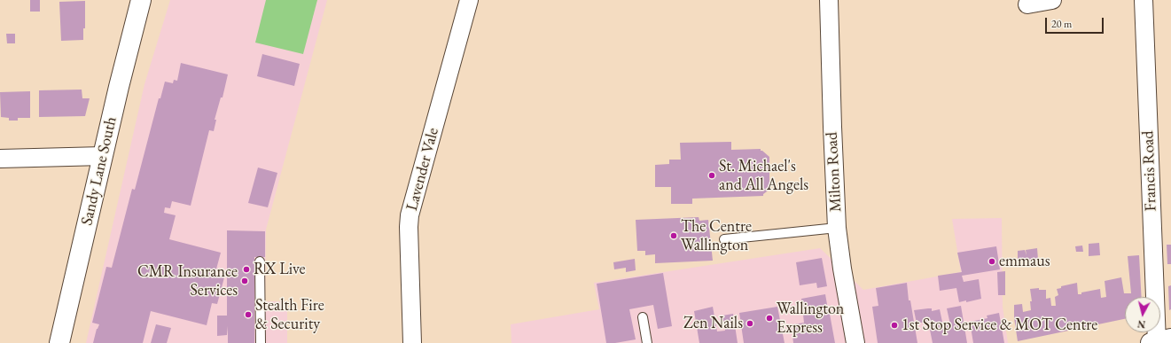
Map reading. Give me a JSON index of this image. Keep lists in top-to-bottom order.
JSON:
{
  "streets": {
    "main road": ["Sandy Lane South"],
    "street": ["Lavender Vale", "Francis Road", "Milton Road"]
  },
  "places": [
    "St. Michael's and All Angels",
    "The Centre Wallington",
    "emmaus",
    "RX Live",
    "CMR Insurance Services",
    "Stealth Fire & Security",
    "Wallington Express",
    "Zen Nails",
    "1st Stop Service & MOT Centre"
  ],
  "scale_bar": "20 m",
  "north": "bottom"
}
